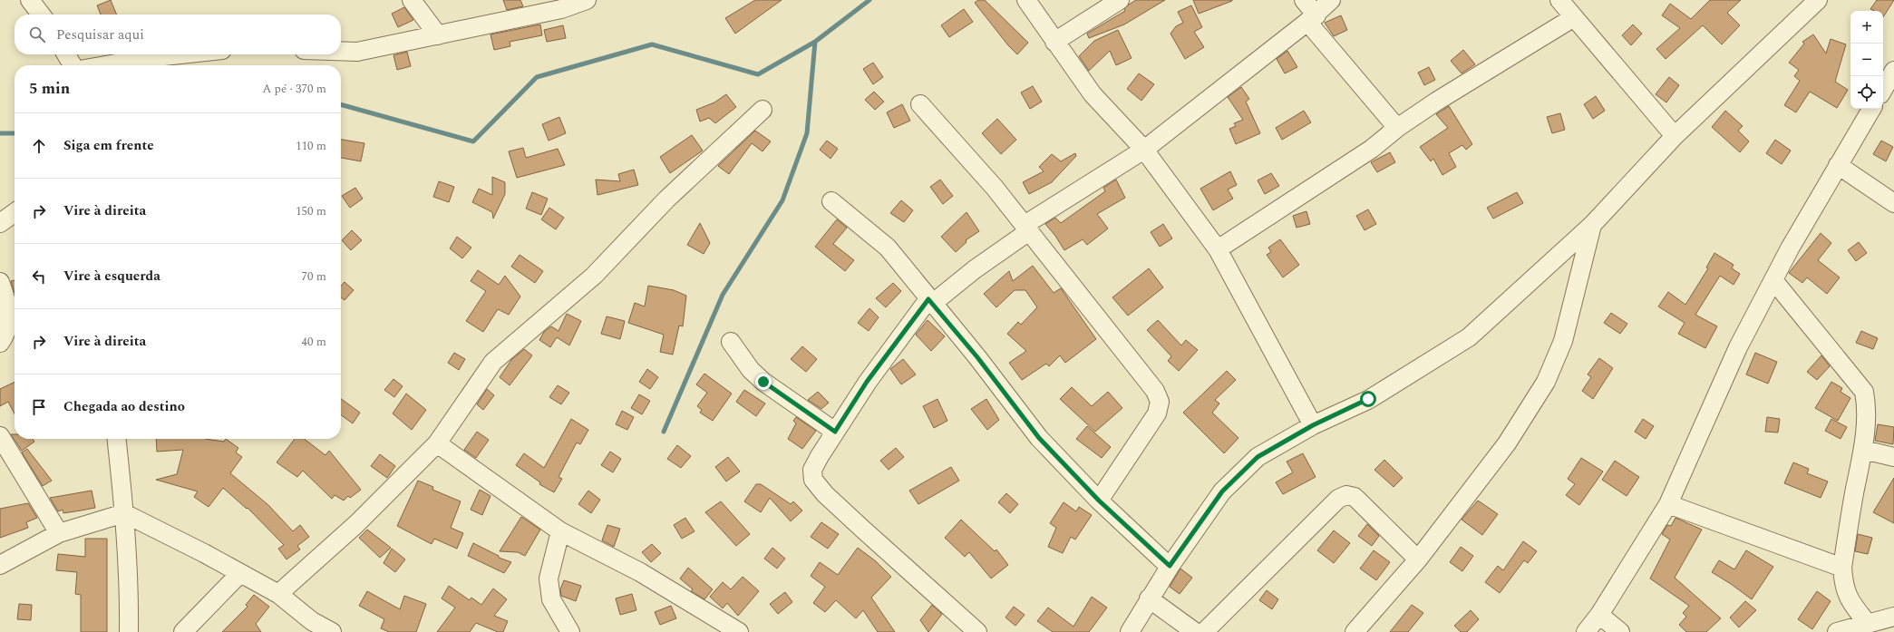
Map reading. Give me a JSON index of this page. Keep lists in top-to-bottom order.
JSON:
{
  "page": {
    "map_buttons": ["+", "−"],
    "search": "Pesquisar aqui",
    "heading": ["5 min", "A pé · 370 m"],
    "list": [
      ["Siga em frente", "110 m"],
      ["Vire à direita", "150 m"],
      ["Vire à esquerda", "70 m"],
      ["Vire à direita", "40 m"],
      "Chegada ao destino"
    ]
  }
}
